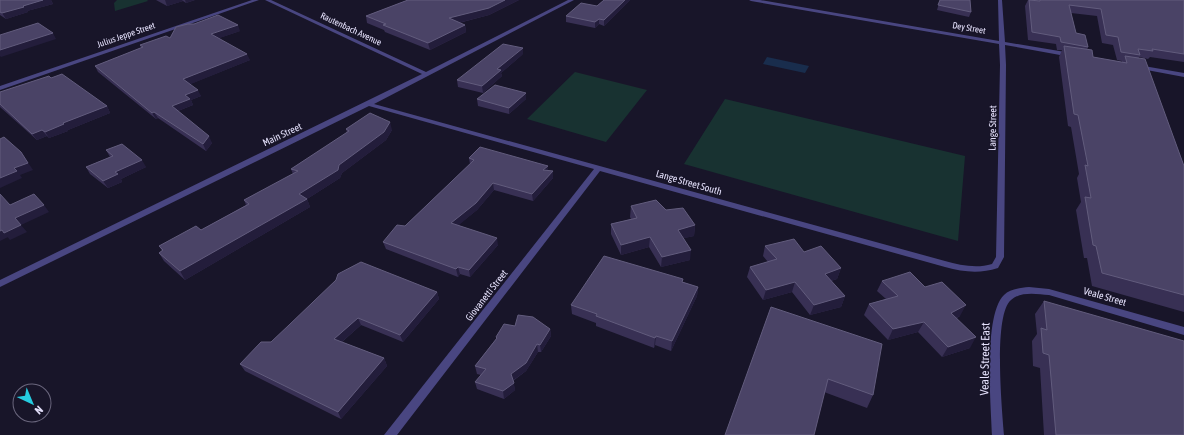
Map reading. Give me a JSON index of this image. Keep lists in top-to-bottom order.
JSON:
{
  "streets": {
    "street": [
      "Dey Street",
      "Rautenbach Avenue",
      "Julius Jeppe Street",
      "Lange Street",
      "Main Street",
      "Lange Street South",
      "Giovanetti Street",
      "Veale Street",
      "Veale Street East"
    ]
  },
  "crossings": [
    ["Dey Street", "Lange Street"],
    ["Rautenbach Avenue", "Main Street"],
    ["Lange Street", "Lange Street South"],
    ["Main Street", "Lange Street South"],
    ["Lange Street South", "Giovanetti Street"],
    ["Veale Street", "Veale Street East"]
  ],
  "north": "bottom right"
}
